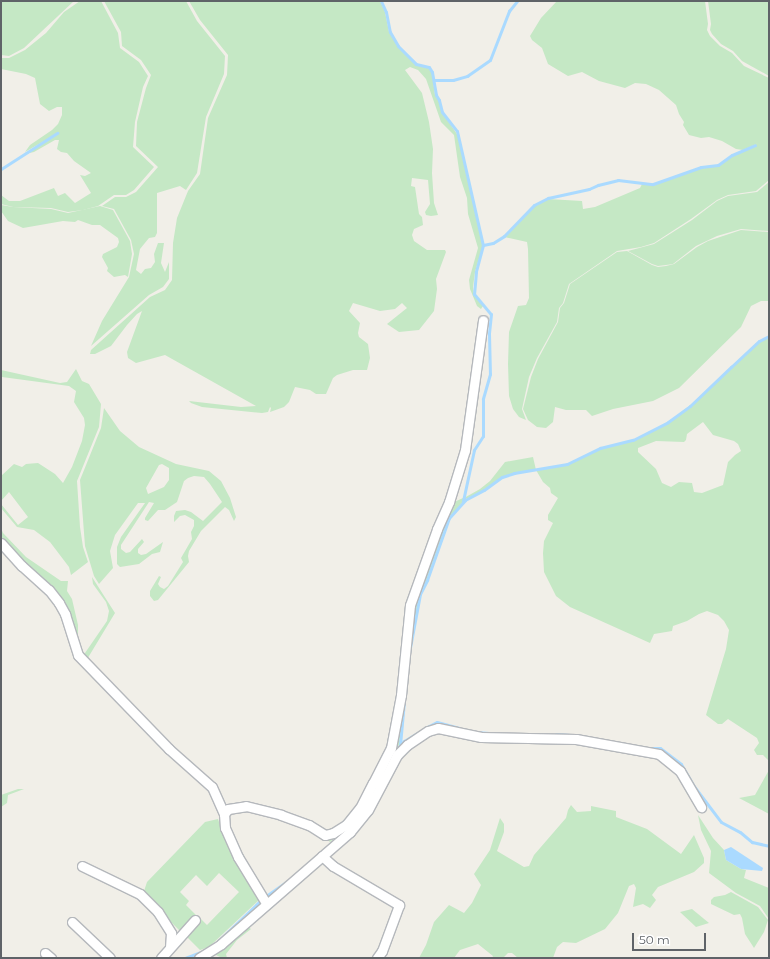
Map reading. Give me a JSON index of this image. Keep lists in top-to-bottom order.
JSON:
{
  "scale_bar": "50 m"
}
